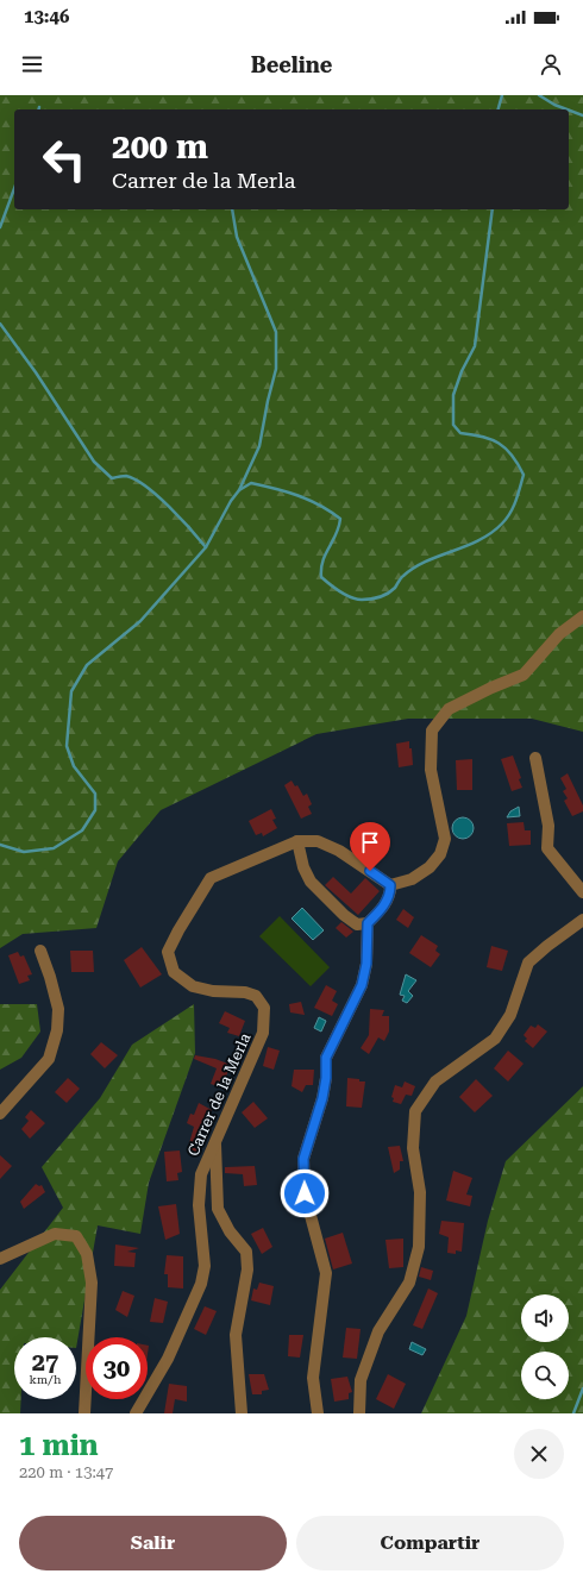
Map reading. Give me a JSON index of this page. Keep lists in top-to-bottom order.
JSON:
{
  "streets": {
    "street": ["Carrer de la Merla"]
  },
  "page": {
    "status": "13:46",
    "header": "Beeline",
    "turn": ["200 m", "Carrer de la Merla"],
    "speed": "27 km/h",
    "limit": "30",
    "heading": ["1 min", "220 m · 13:47"],
    "buttons": ["Salir", "Compartir"]
  }
}
